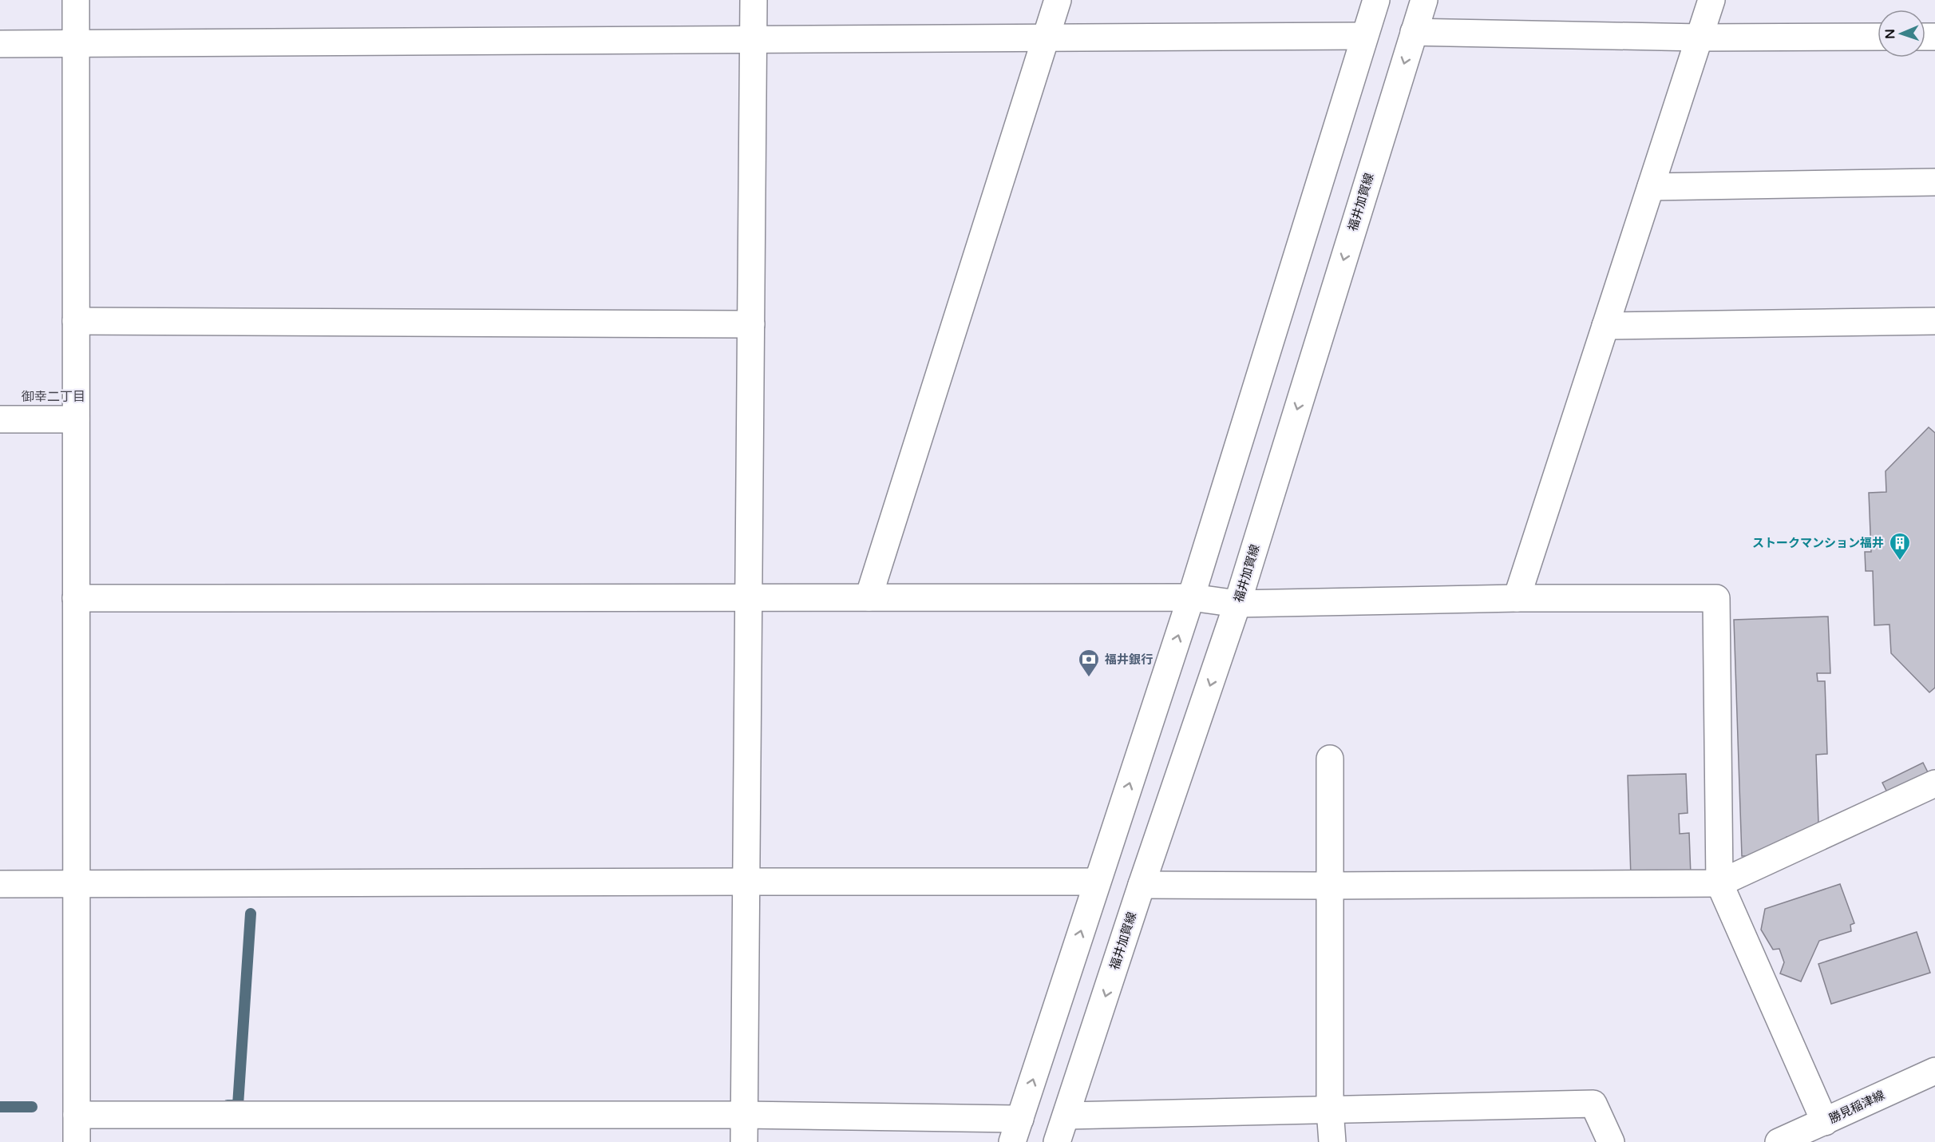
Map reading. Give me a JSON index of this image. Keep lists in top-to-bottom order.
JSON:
{
  "streets": {
    "street": ["福井加賀線", "勝見稲津線"]
  },
  "districts": ["御幸二丁目"],
  "places": {
    "building": ["ストークマンション福井"],
    "bank": ["福井銀行"]
  },
  "north": "left"
}
